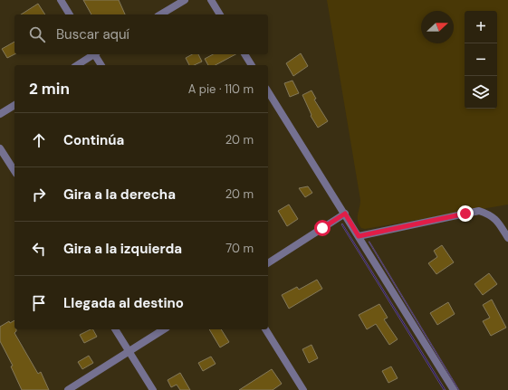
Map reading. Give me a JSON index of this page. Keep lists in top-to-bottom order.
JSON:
{
  "north": "right",
  "page": {
    "map_buttons": ["+", "−"],
    "search": "Buscar aquí",
    "heading": ["2 min", "A pie · 110 m"],
    "list": [
      ["Continúa", "20 m"],
      ["Gira a la derecha", "20 m"],
      ["Gira a la izquierda", "70 m"],
      "Llegada al destino"
    ]
  }
}
